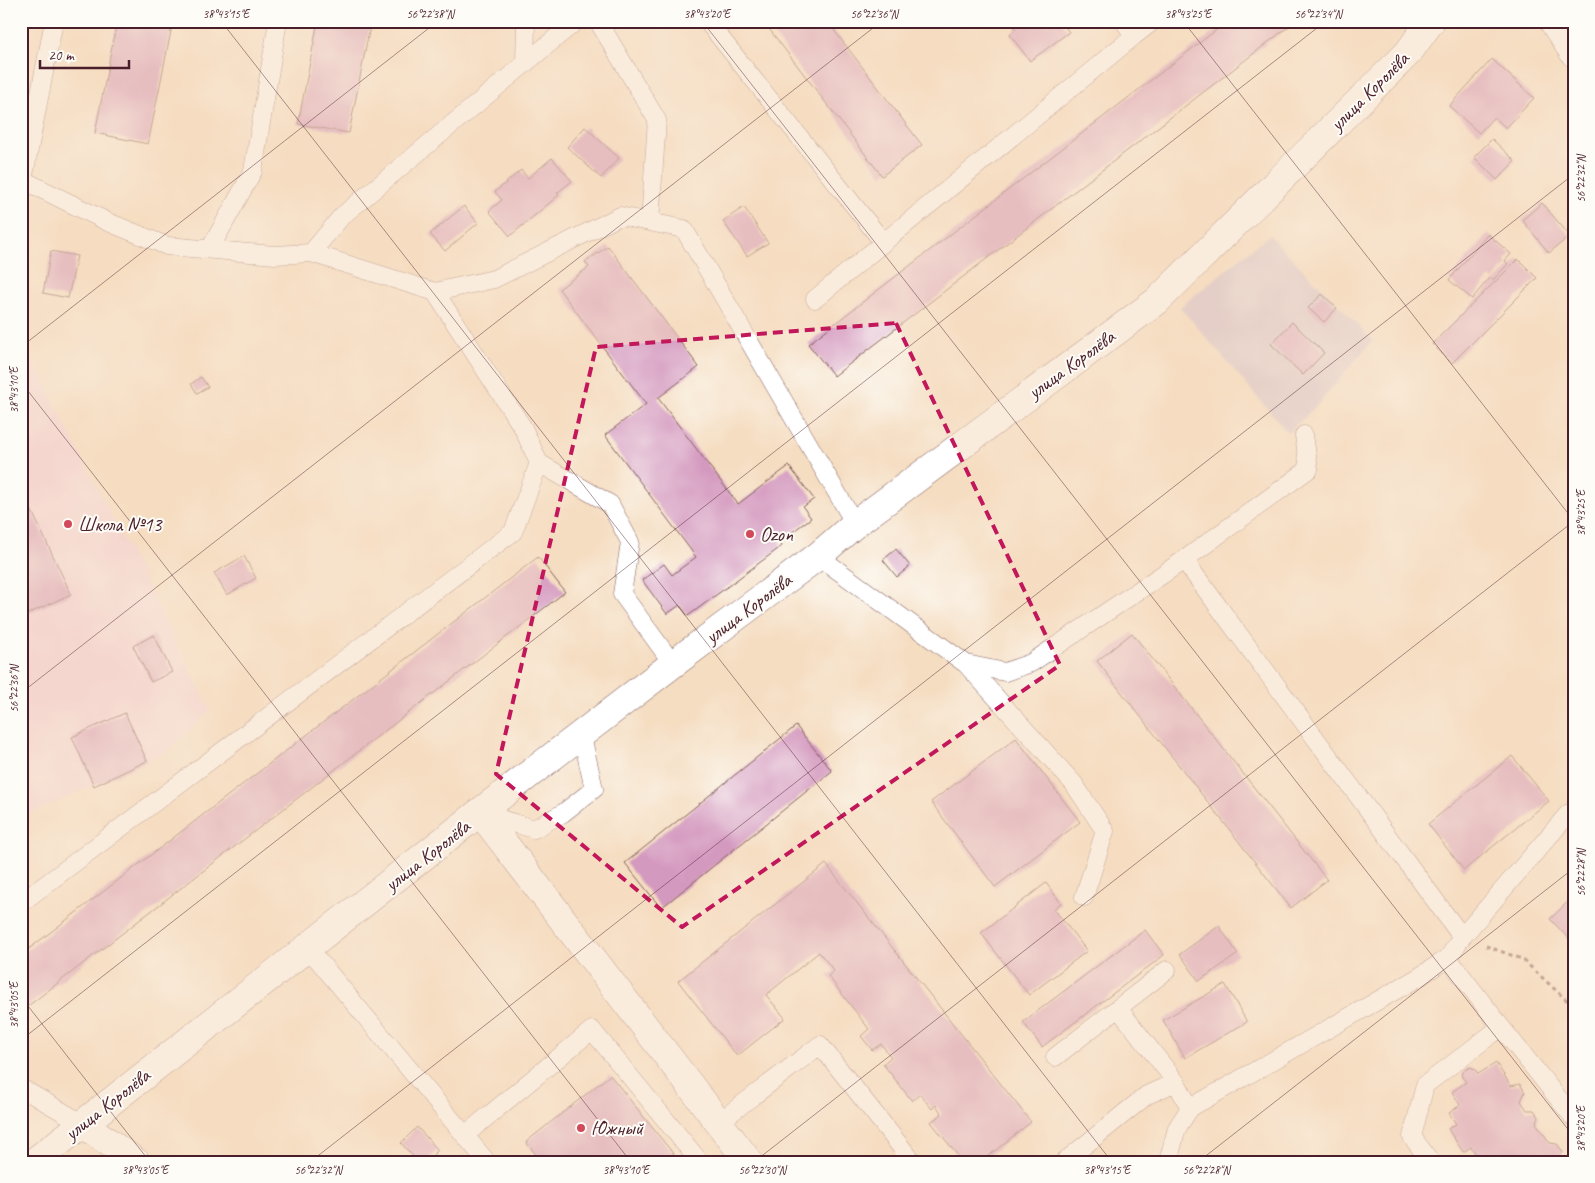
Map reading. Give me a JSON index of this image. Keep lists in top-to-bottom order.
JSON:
{
  "streets": {
    "street": ["улица Королёва"]
  },
  "places": ["Школа №13", "Ozon", "Южный"],
  "scale_bar": "20 m",
  "coordinates": [
    "38°43'15\"E",
    "56°22'38\"N",
    "38°43'20\"E",
    "56°22'36\"N",
    "38°43'25\"E",
    "56°22'34\"N",
    "56°22'32\"N",
    "38°43'10\"E",
    "56°22'28\"N",
    "38°43'05\"E",
    "56°22'30\"N"
  ]
}
